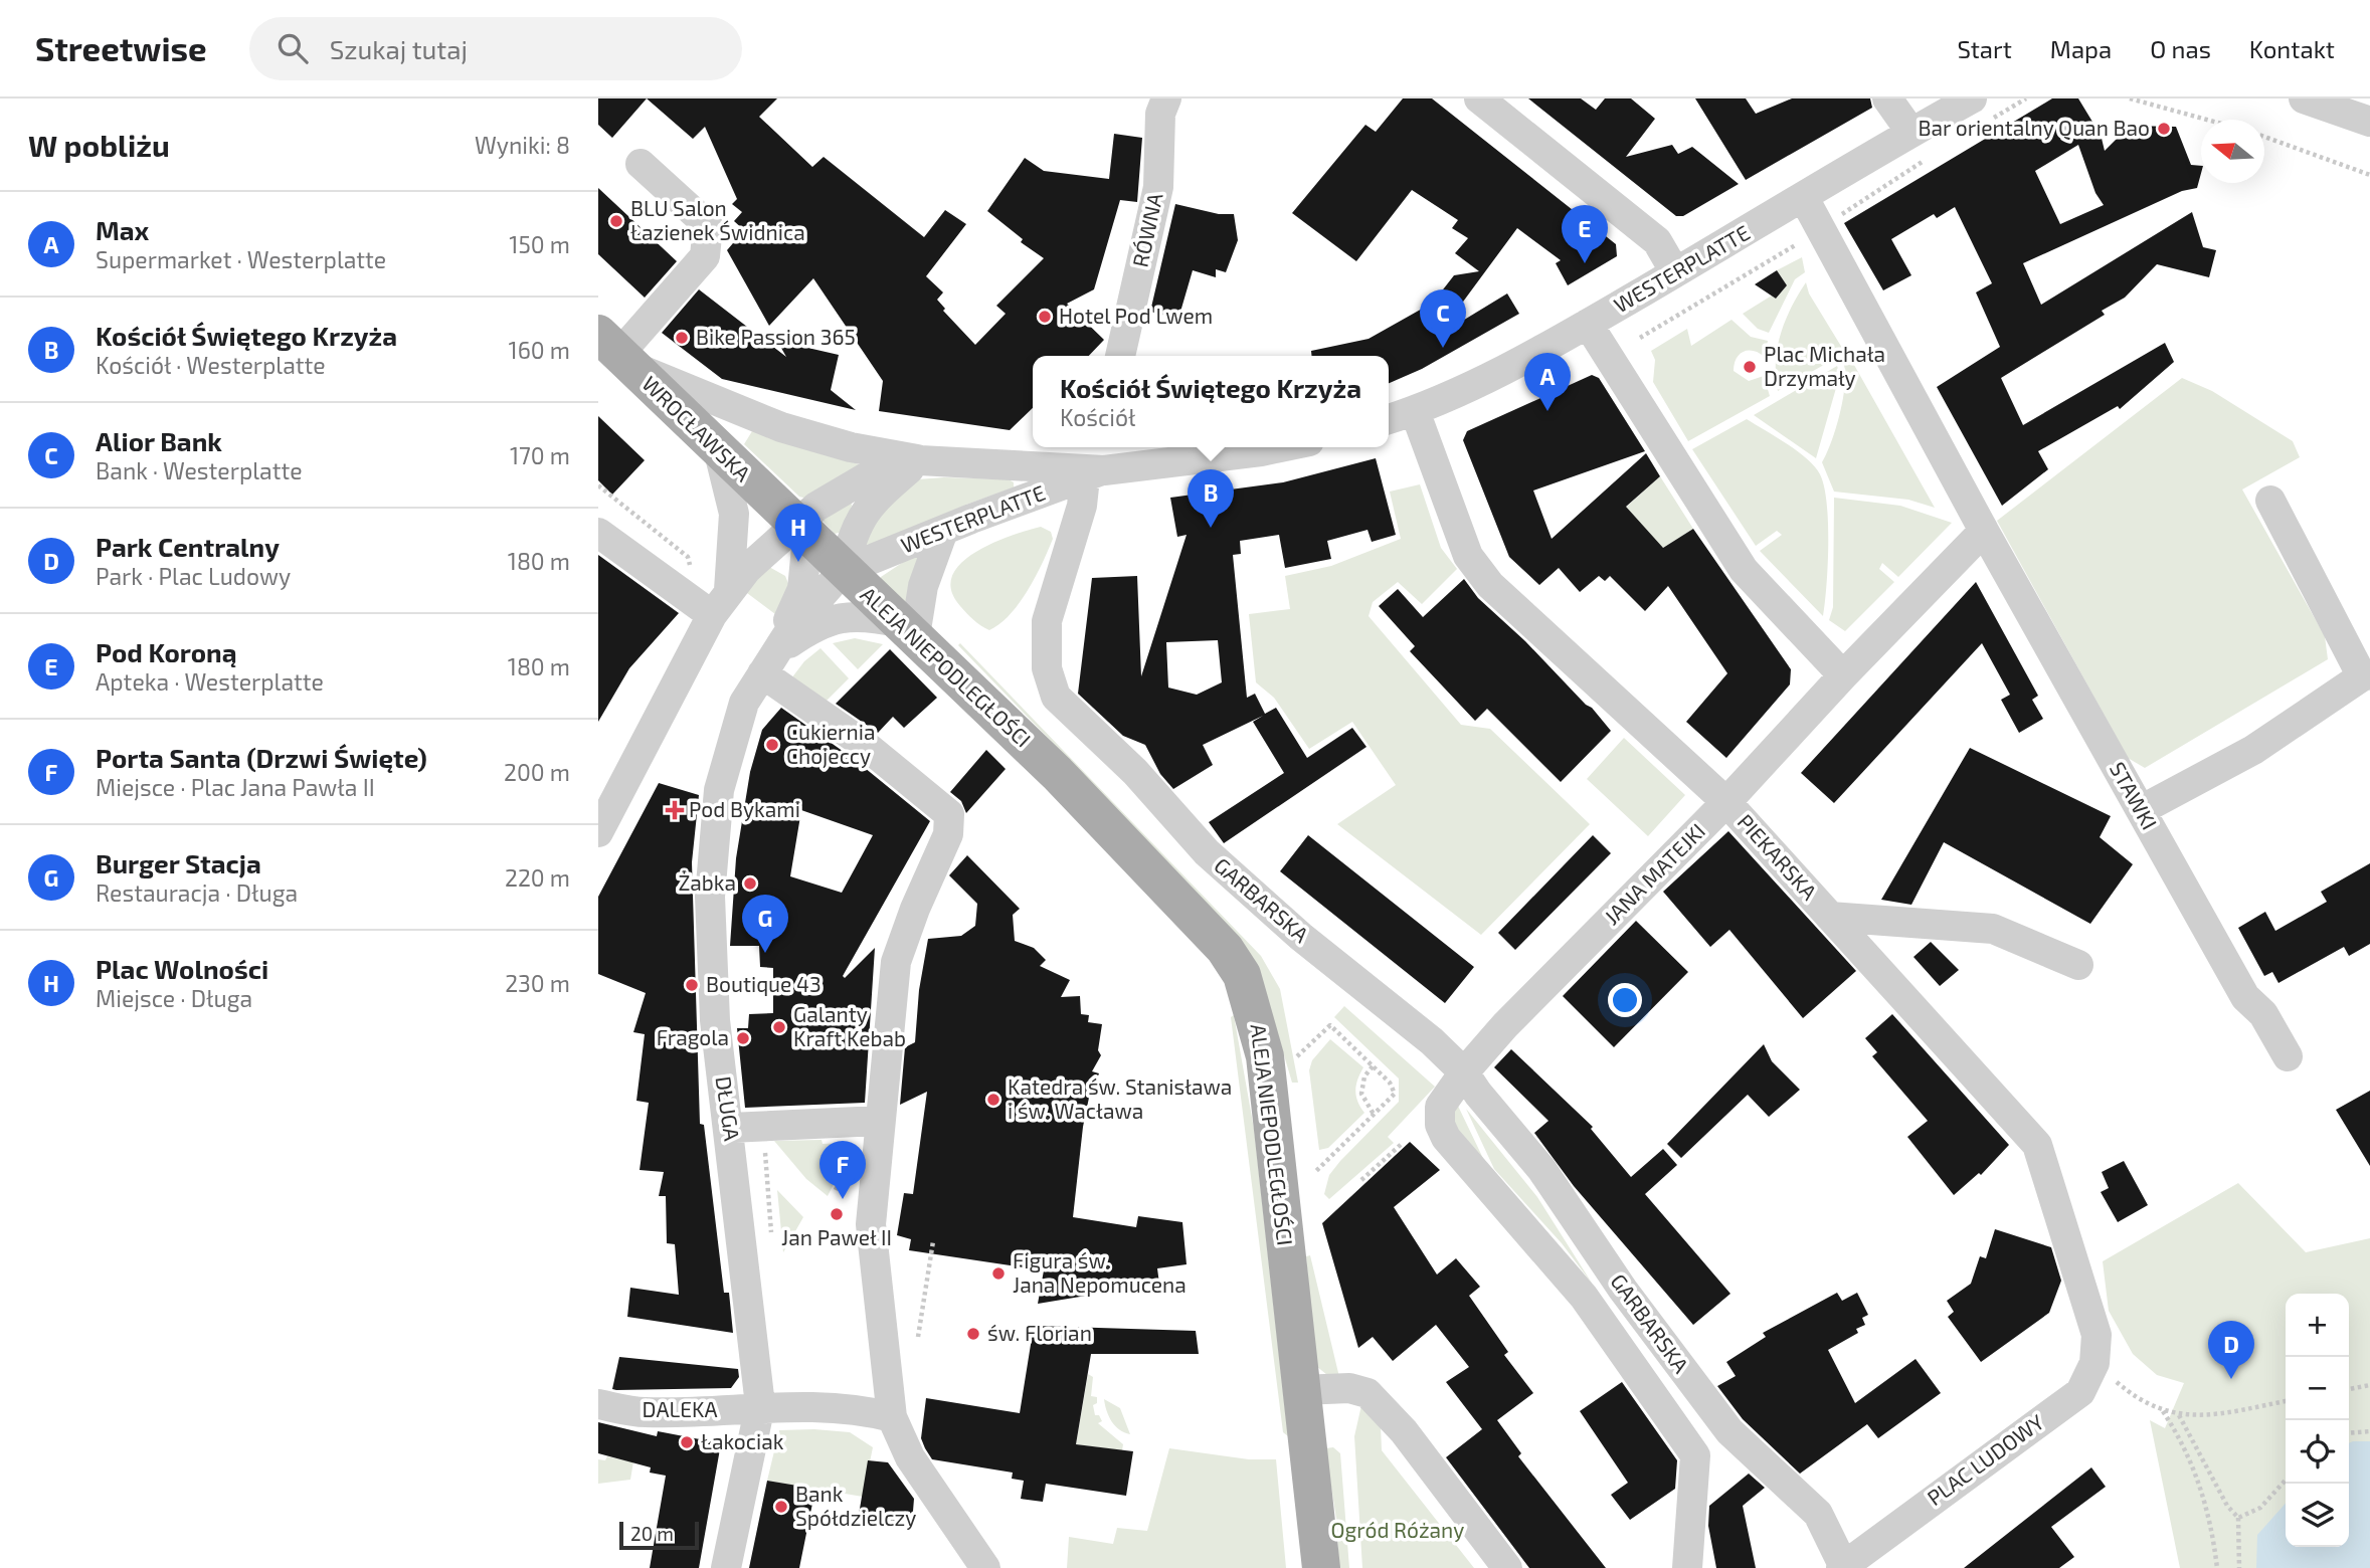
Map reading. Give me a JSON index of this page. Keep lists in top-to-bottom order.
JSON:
{
  "streets": {
    "main road": ["WROCŁAWSKA", "ALEJA NIEPODLEGŁOŚCI"],
    "street": [
      "RÓWNA",
      "WESTERPLATTE",
      "STAWKI",
      "PIEKARSKA",
      "JANA MATEJKI",
      "GARBARSKA",
      "DŁUGA",
      "DALEKA",
      "PLAC LUDOWY"
    ]
  },
  "crossings": [
    ["WESTERPLATTE", "WROCŁAWSKA"],
    ["WESTERPLATTE", "ALEJA NIEPODLEGŁOŚCI"],
    ["WESTERPLATTE", "PIEKARSKA"],
    ["WESTERPLATTE", "GARBARSKA"],
    ["WESTERPLATTE", "DŁUGA"],
    ["WROCŁAWSKA", "ALEJA NIEPODLEGŁOŚCI"],
    ["WROCŁAWSKA", "DŁUGA"],
    ["ALEJA NIEPODLEGŁOŚCI", "DŁUGA"],
    ["PIEKARSKA", "JANA MATEJKI"],
    ["PIEKARSKA", "PLAC LUDOWY"],
    ["JANA MATEJKI", "GARBARSKA"],
    ["GARBARSKA", "PLAC LUDOWY"],
    ["DŁUGA", "DALEKA"]
  ],
  "parks": ["Ogród Różany"],
  "places": {
    "other": [
      "Bar orientalny Quan Bao",
      "BLU Salon Łazienek Świdnica",
      "Hotel Pod Lwem",
      "Bike Passion 365",
      "Plac Michała Drzymały",
      "Cukiernia Chojeccy",
      "Żabka",
      "Boutique 43",
      "Galanty Kraft Kebab",
      "Fragola",
      "Katedra św. Stanisława i św. Wacława",
      "Jan Paweł II",
      "Figura św. Jana Nepomucena",
      "św. Florian",
      "Łakociak",
      "Bank Spółdzielczy"
    ],
    "health": ["Pod Bykami"]
  },
  "scale_bar": "20 m",
  "north": "left",
  "page": {
    "header": "Streetwise",
    "search": "Szukaj tutaj",
    "nav": [
      "Start",
      "Mapa",
      "O nas",
      "Kontakt"
    ],
    "heading": ["W pobliżu", "Wyniki: 8"],
    "list": [
      {
        "mark": "A",
        "name": "Max",
        "note": "Supermarket · Westerplatte",
        "value": "150 m"
      },
      {
        "mark": "B",
        "name": "Kościół Świętego Krzyża",
        "note": "Kościół · Westerplatte",
        "value": "160 m"
      },
      {
        "mark": "C",
        "name": "Alior Bank",
        "note": "Bank · Westerplatte",
        "value": "170 m"
      },
      {
        "mark": "D",
        "name": "Park Centralny",
        "note": "Park · Plac Ludowy",
        "value": "180 m"
      },
      {
        "mark": "E",
        "name": "Pod Koroną",
        "note": "Apteka · Westerplatte",
        "value": "180 m"
      },
      {
        "mark": "F",
        "name": "Porta Santa (Drzwi Święte)",
        "note": "Miejsce · Plac Jana Pawła II",
        "value": "200 m"
      },
      {
        "mark": "G",
        "name": "Burger Stacja",
        "note": "Restauracja · Długa",
        "value": "220 m"
      },
      {
        "mark": "H",
        "name": "Plac Wolności",
        "note": "Miejsce · Długa",
        "value": "230 m"
      }
    ],
    "pins": [
      "E",
      "C",
      "A",
      "B",
      "H",
      "G",
      "F",
      "D"
    ],
    "popup": ["Kościół Świętego Krzyża", "Kościół"],
    "map_buttons": ["+", "−"],
    "scale": "20 m"
  }
}
